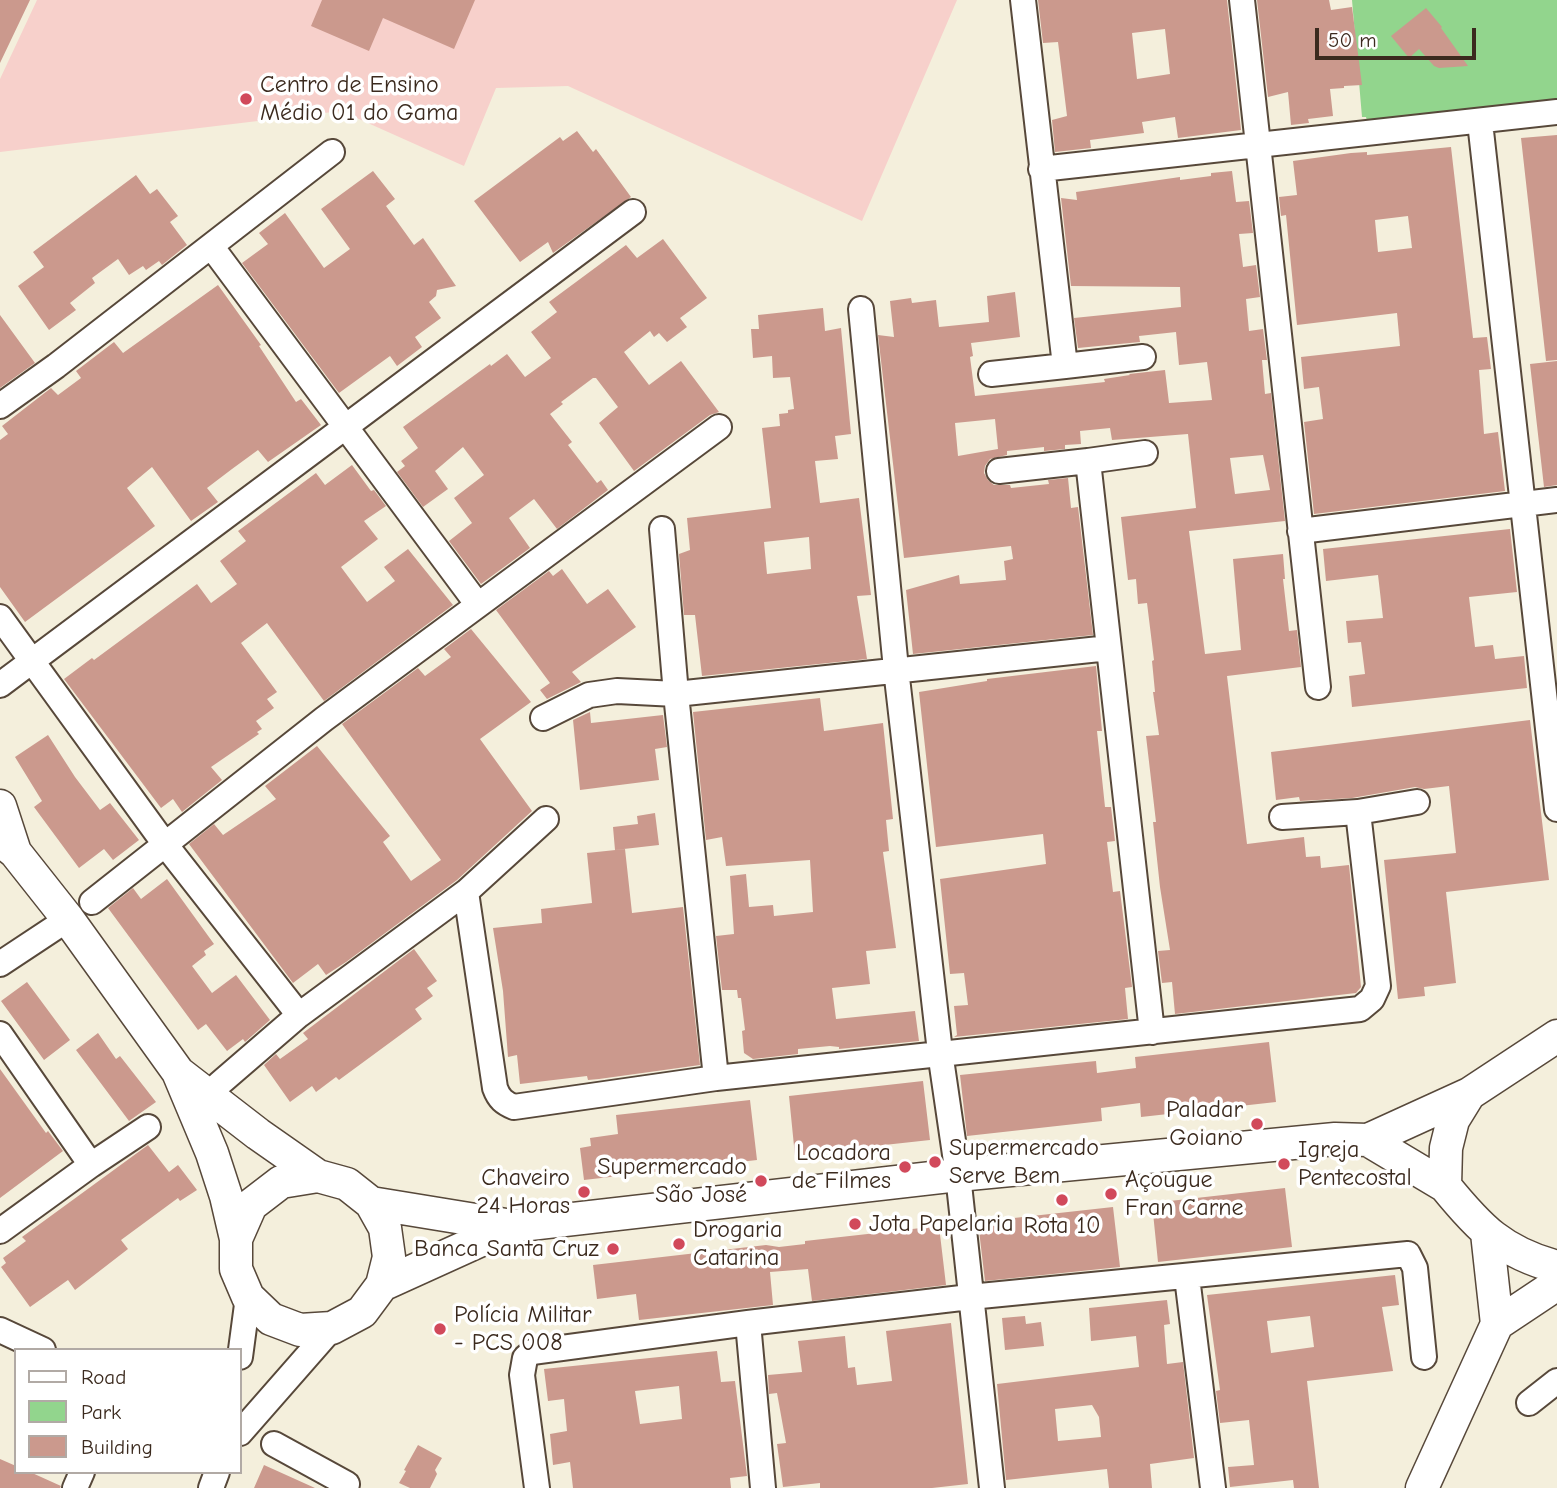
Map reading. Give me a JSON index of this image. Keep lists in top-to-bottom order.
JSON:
{
  "places": [
    "Centro de Ensino Médio 01 do Gama",
    "Paladar Goiano",
    "Supermercado Serve Bem",
    "Igreja Pentecostal",
    "Locadora de Filmes",
    "Supermercado São José",
    "Chaveiro 24 Horas",
    "Açougue Fran Carne",
    "Rota 10",
    "Jota Papelaria",
    "Drogaria Catarina",
    "Banca Santa Cruz",
    "Polícia Militar - PCS 008"
  ],
  "legend": ["Road", "Park", "Building"],
  "scale_bar": "50 m"
}
